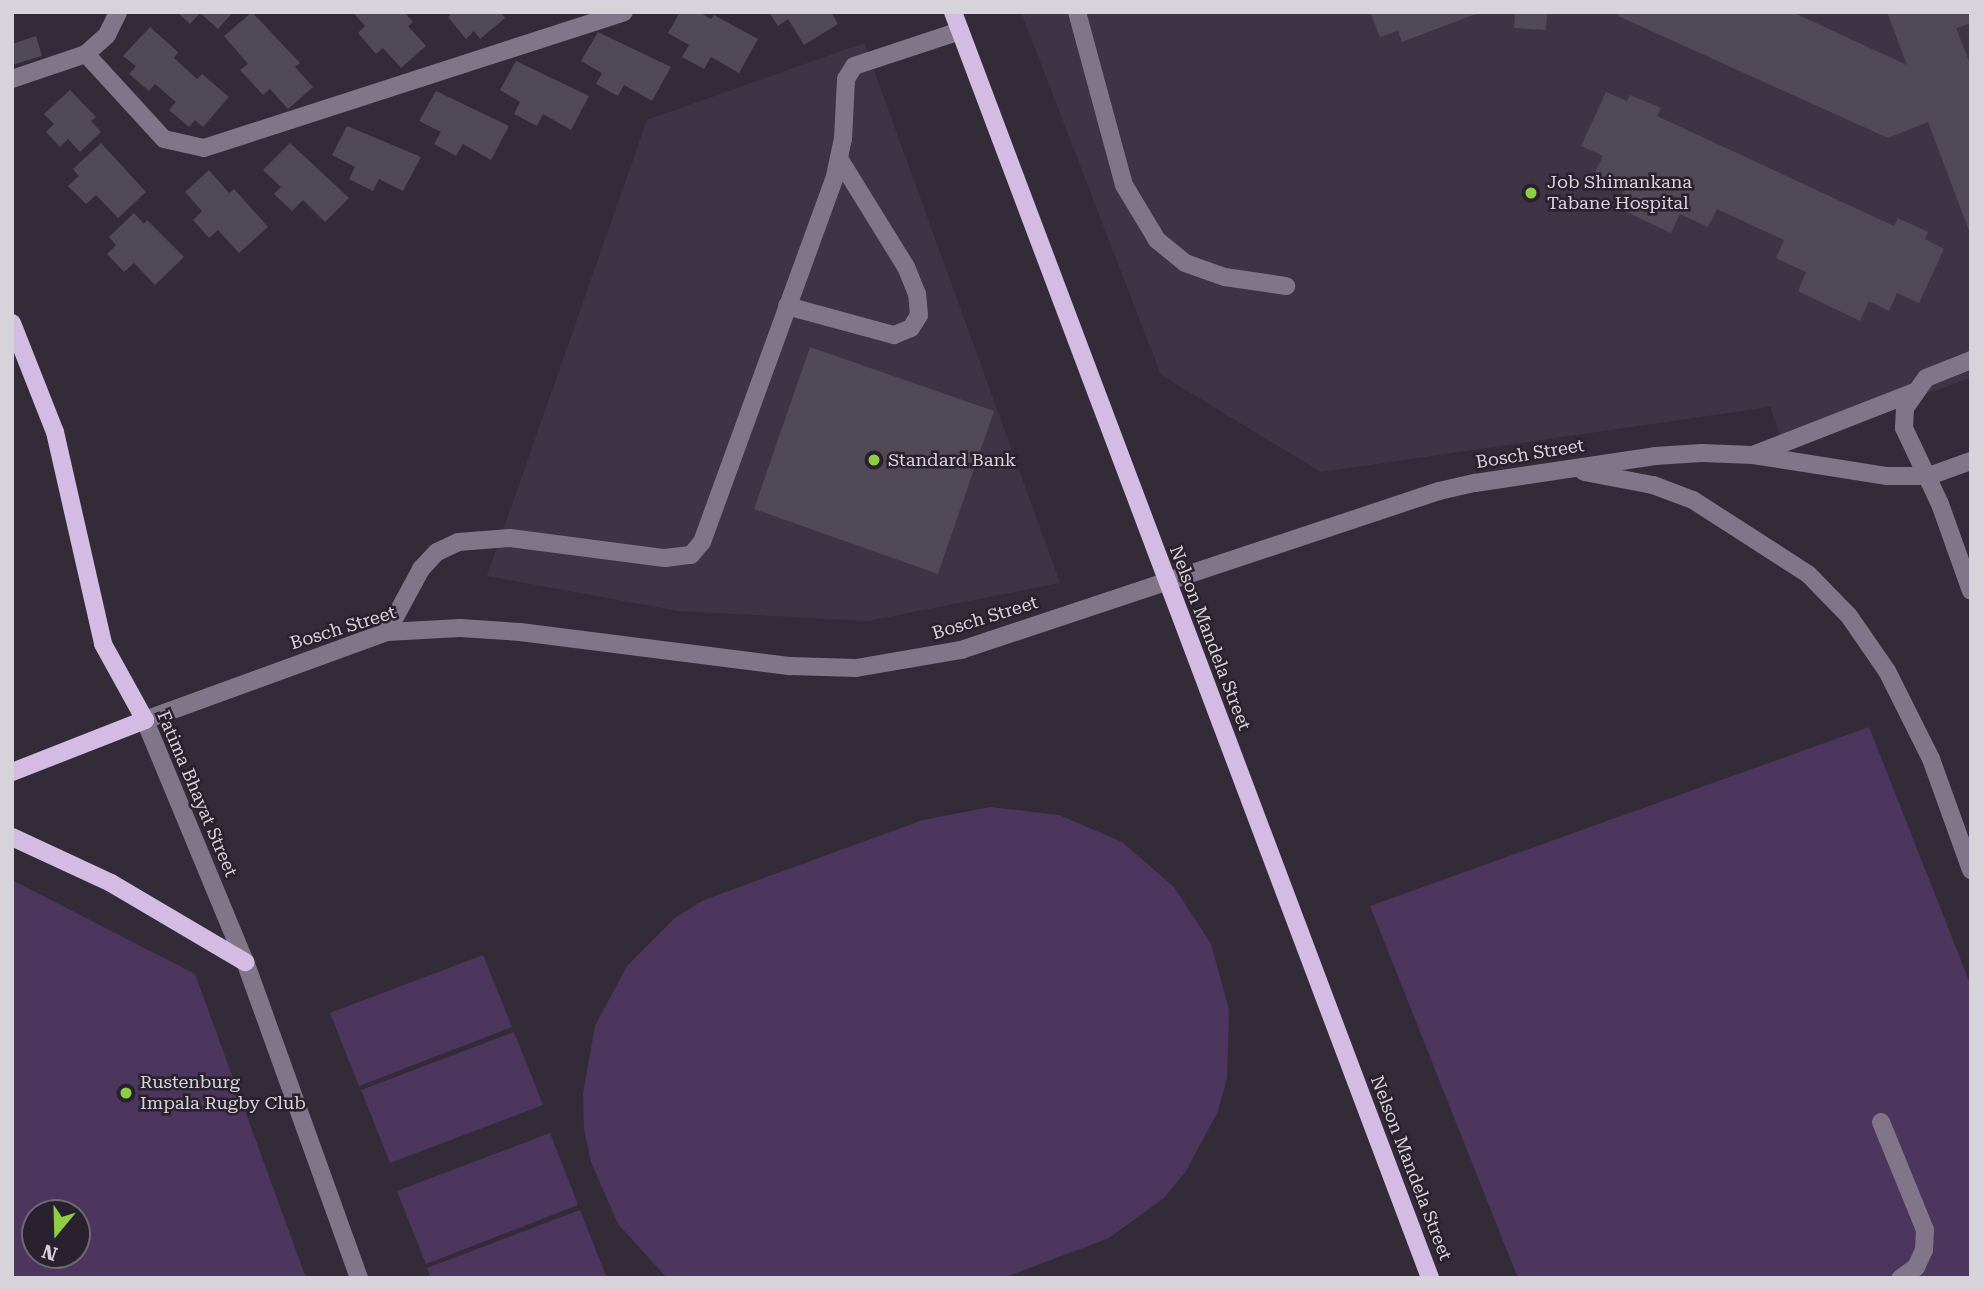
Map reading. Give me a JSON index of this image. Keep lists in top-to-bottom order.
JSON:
{
  "streets": {
    "main road": ["Bosch Street", "Nelson Mandela Street", "Fatima Bhayat Street"]
  },
  "crossings": [
    ["Bosch Street", "Nelson Mandela Street"],
    ["Bosch Street", "Fatima Bhayat Street"]
  ],
  "places": ["Job Shimankana Tabane Hospital", "Standard Bank", "Rustenburg Impala Rugby Club"],
  "north": "bottom"
}
